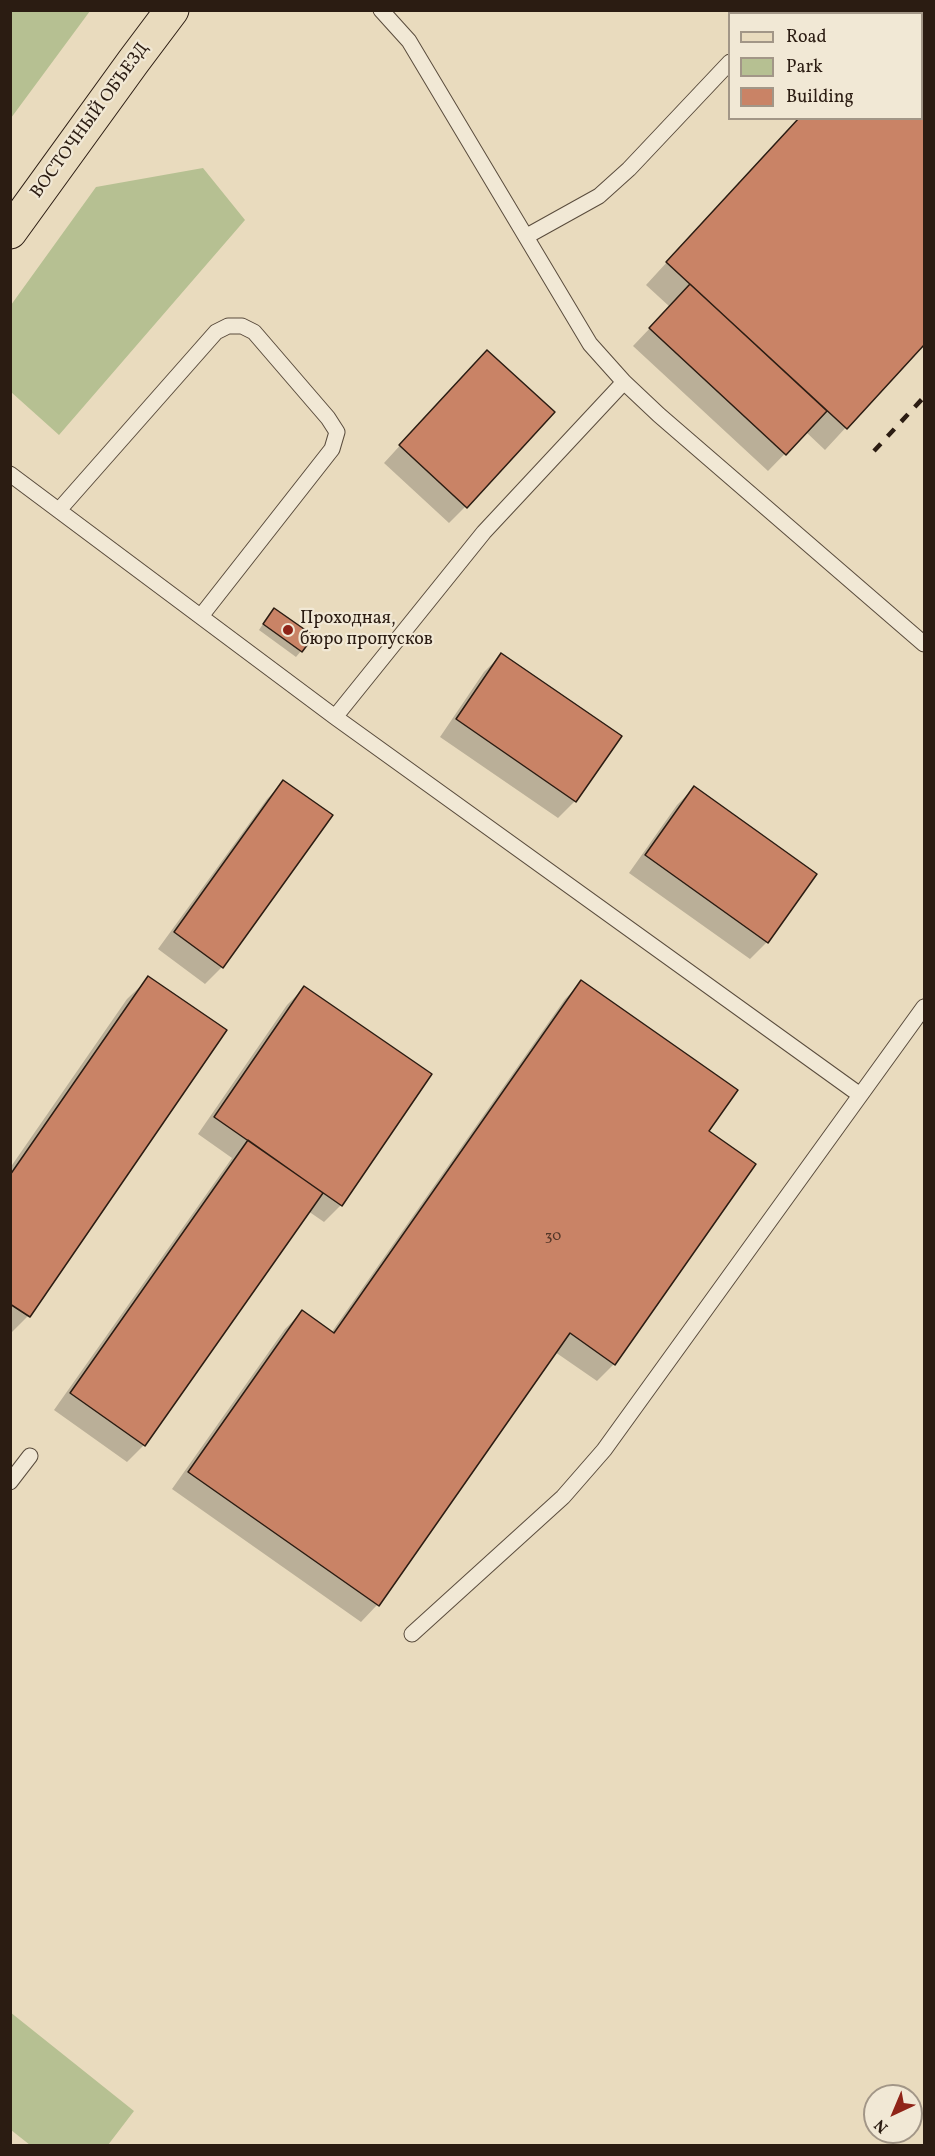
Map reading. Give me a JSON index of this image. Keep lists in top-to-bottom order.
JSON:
{
  "streets": {
    "main road": ["ВОСТОЧНЫЙ ОБЪЕЗД"]
  },
  "places": ["Проходная, бюро пропусков"],
  "house_numbers": ["30"],
  "legend": ["Road", "Park", "Building"],
  "north": "bottom left"
}
